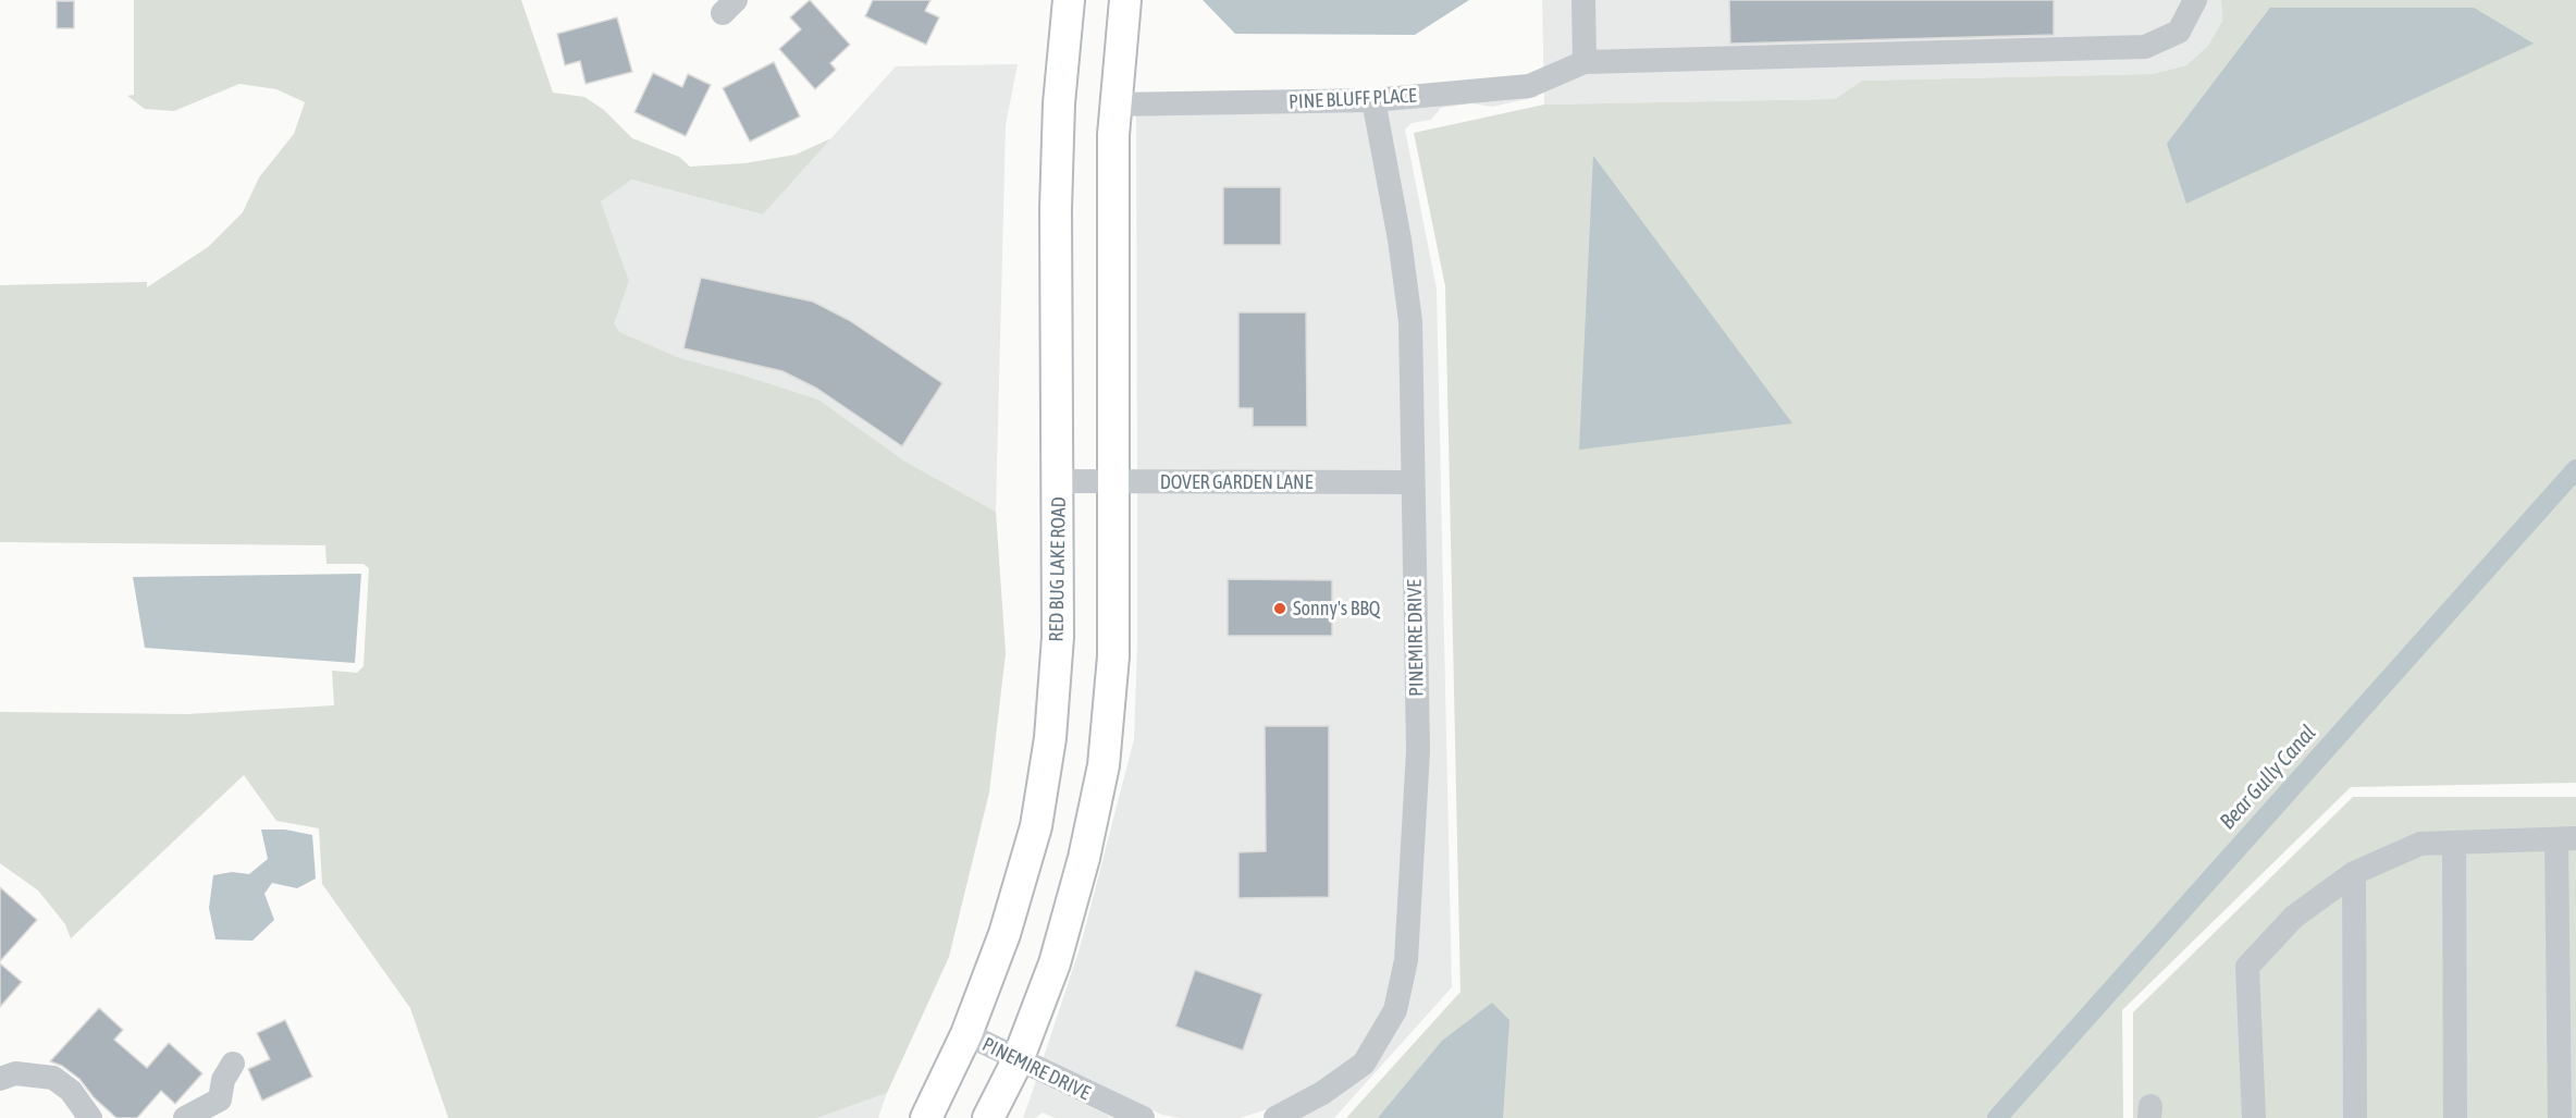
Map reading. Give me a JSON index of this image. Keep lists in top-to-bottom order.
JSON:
{
  "streets": {
    "main road": ["RED BUG LAKE ROAD"],
    "street": ["PINE BLUFF PLACE", "DOVER GARDEN LANE", "PINEMIRE DRIVE"]
  },
  "crossings": [
    ["PINE BLUFF PLACE", "PINEMIRE DRIVE"],
    ["DOVER GARDEN LANE", "RED BUG LAKE ROAD"],
    ["DOVER GARDEN LANE", "PINEMIRE DRIVE"],
    ["RED BUG LAKE ROAD", "PINEMIRE DRIVE"]
  ],
  "water": ["Bear Gully Canal"],
  "places": ["Sonny's BBQ"]
}
